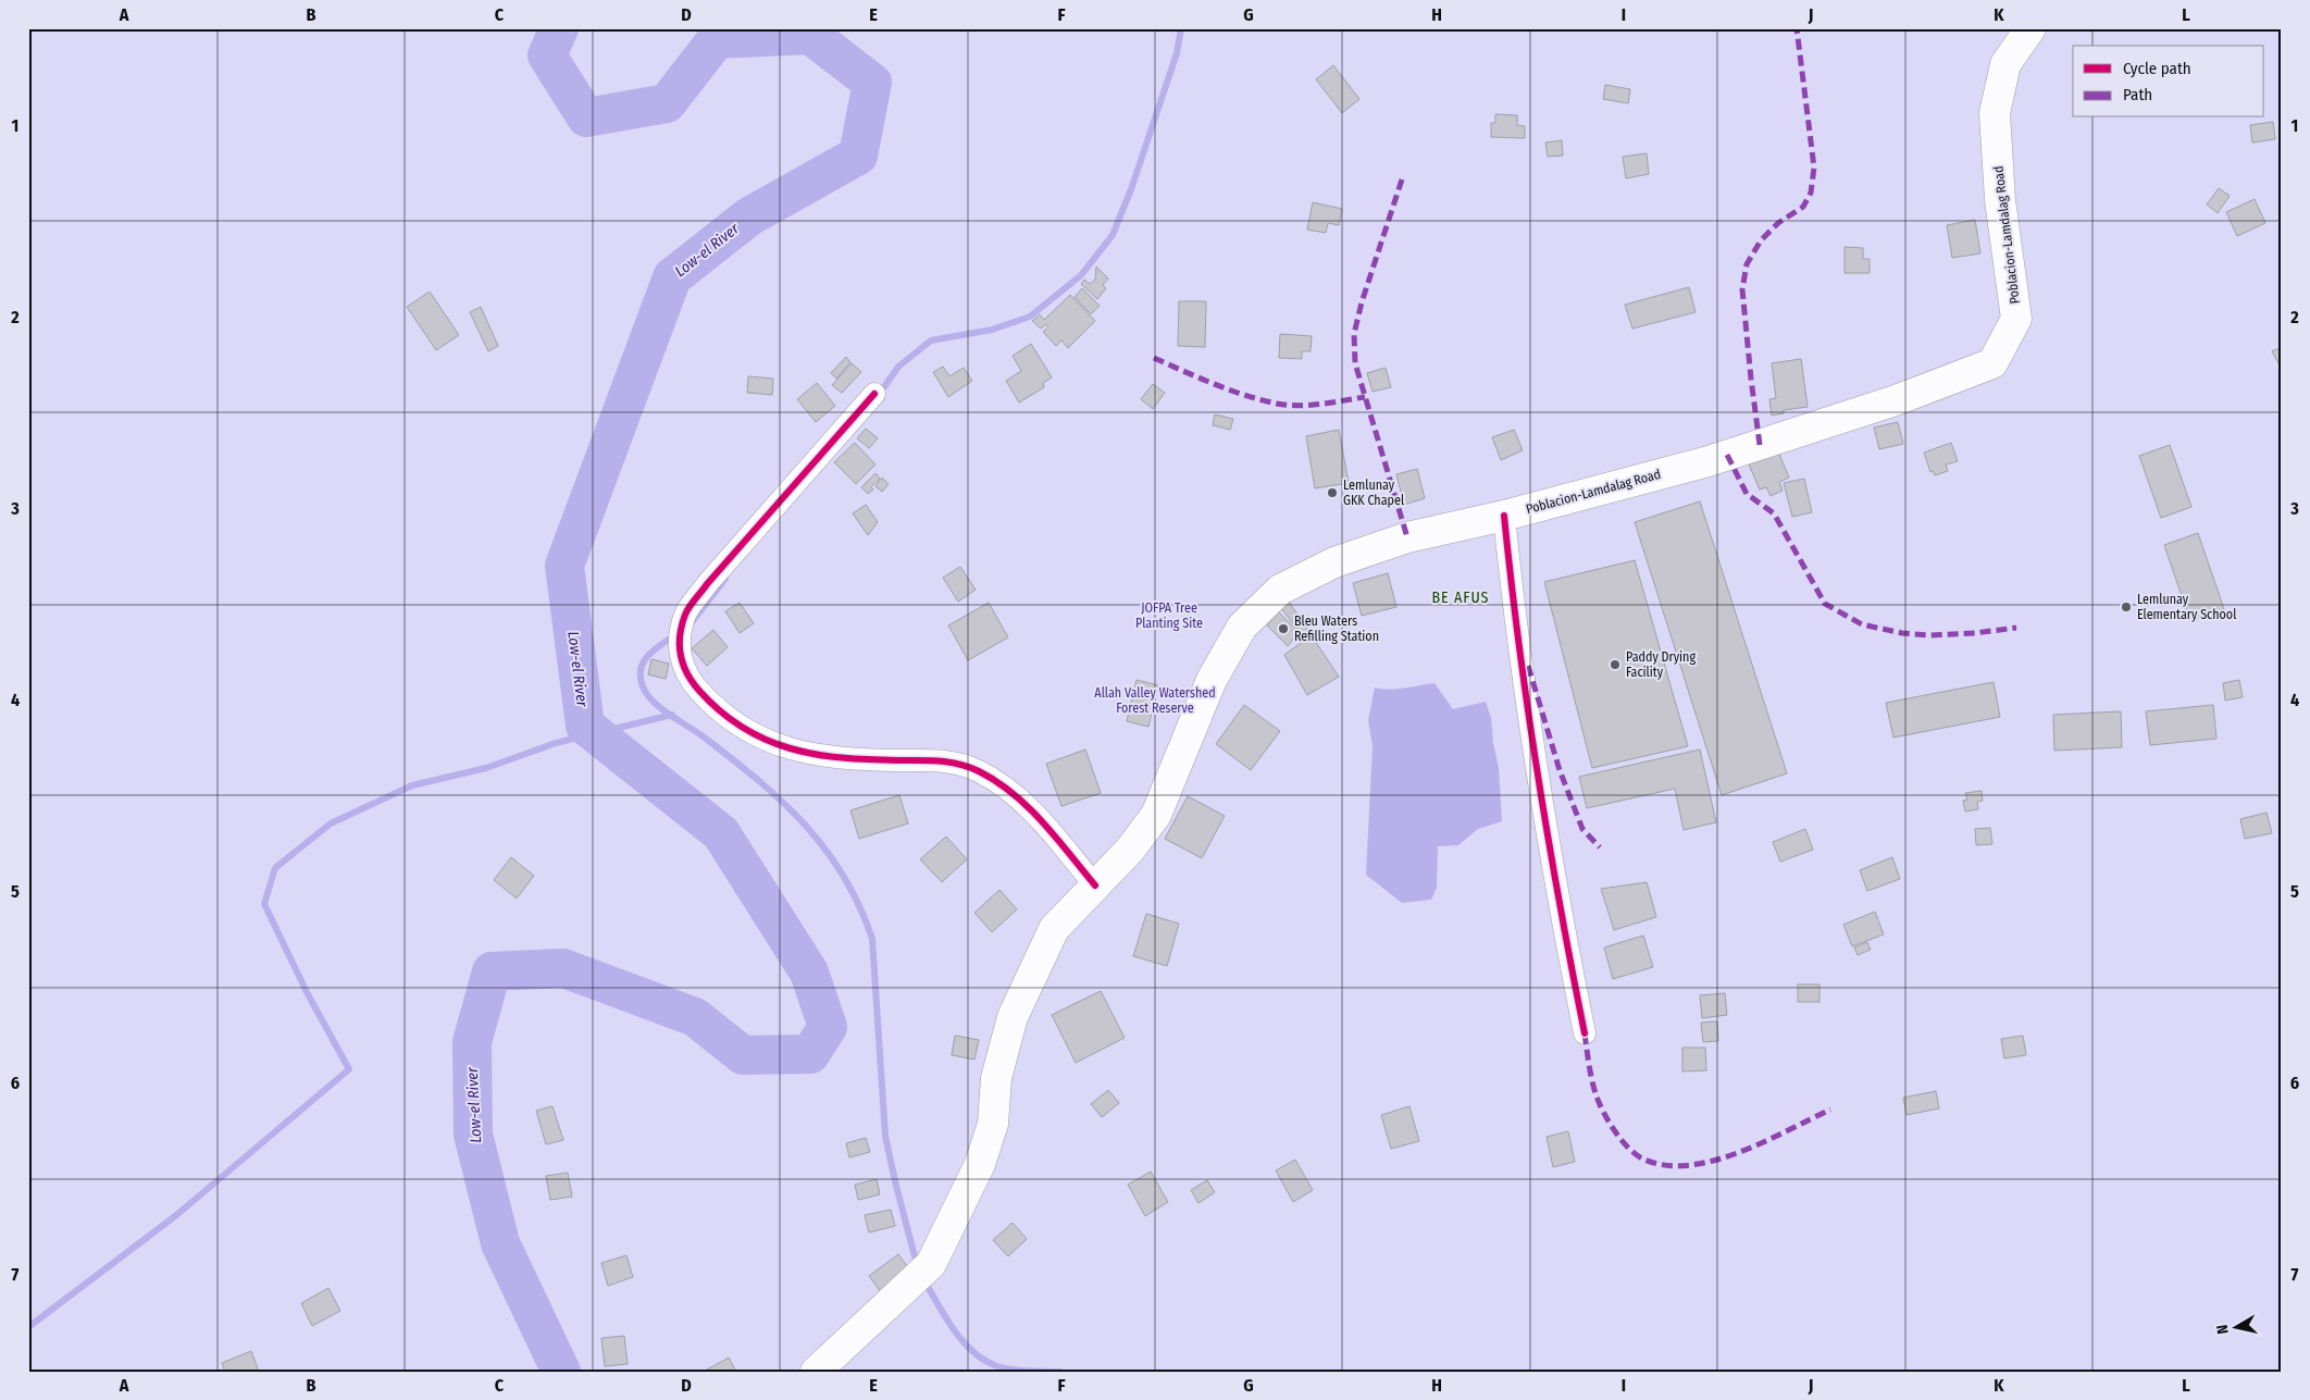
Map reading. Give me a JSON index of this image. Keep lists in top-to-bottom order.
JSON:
{
  "streets": {
    "main road": ["Poblacion-Lamdalag Road"]
  },
  "districts": ["BE AFUS"],
  "water": ["Low-el River"],
  "parks": ["JOFPA Tree Planting Site", "Allah Valley Watershed Forest Reserve"],
  "places": [
    "Lemlunay GKK Chapel",
    "Lemlunay Elementary School",
    "Bleu Waters Refilling Station",
    "Paddy Drying Facility"
  ],
  "legend": ["Cycle path", "Path"],
  "north": "left",
  "grid": {
    "columns": [
      "A",
      "B",
      "C",
      "D",
      "E",
      "F",
      "G",
      "H",
      "I",
      "J",
      "K",
      "L"
    ],
    "rows": [
      "1",
      "2",
      "3",
      "4",
      "5",
      "6",
      "7"
    ]
  }
}
